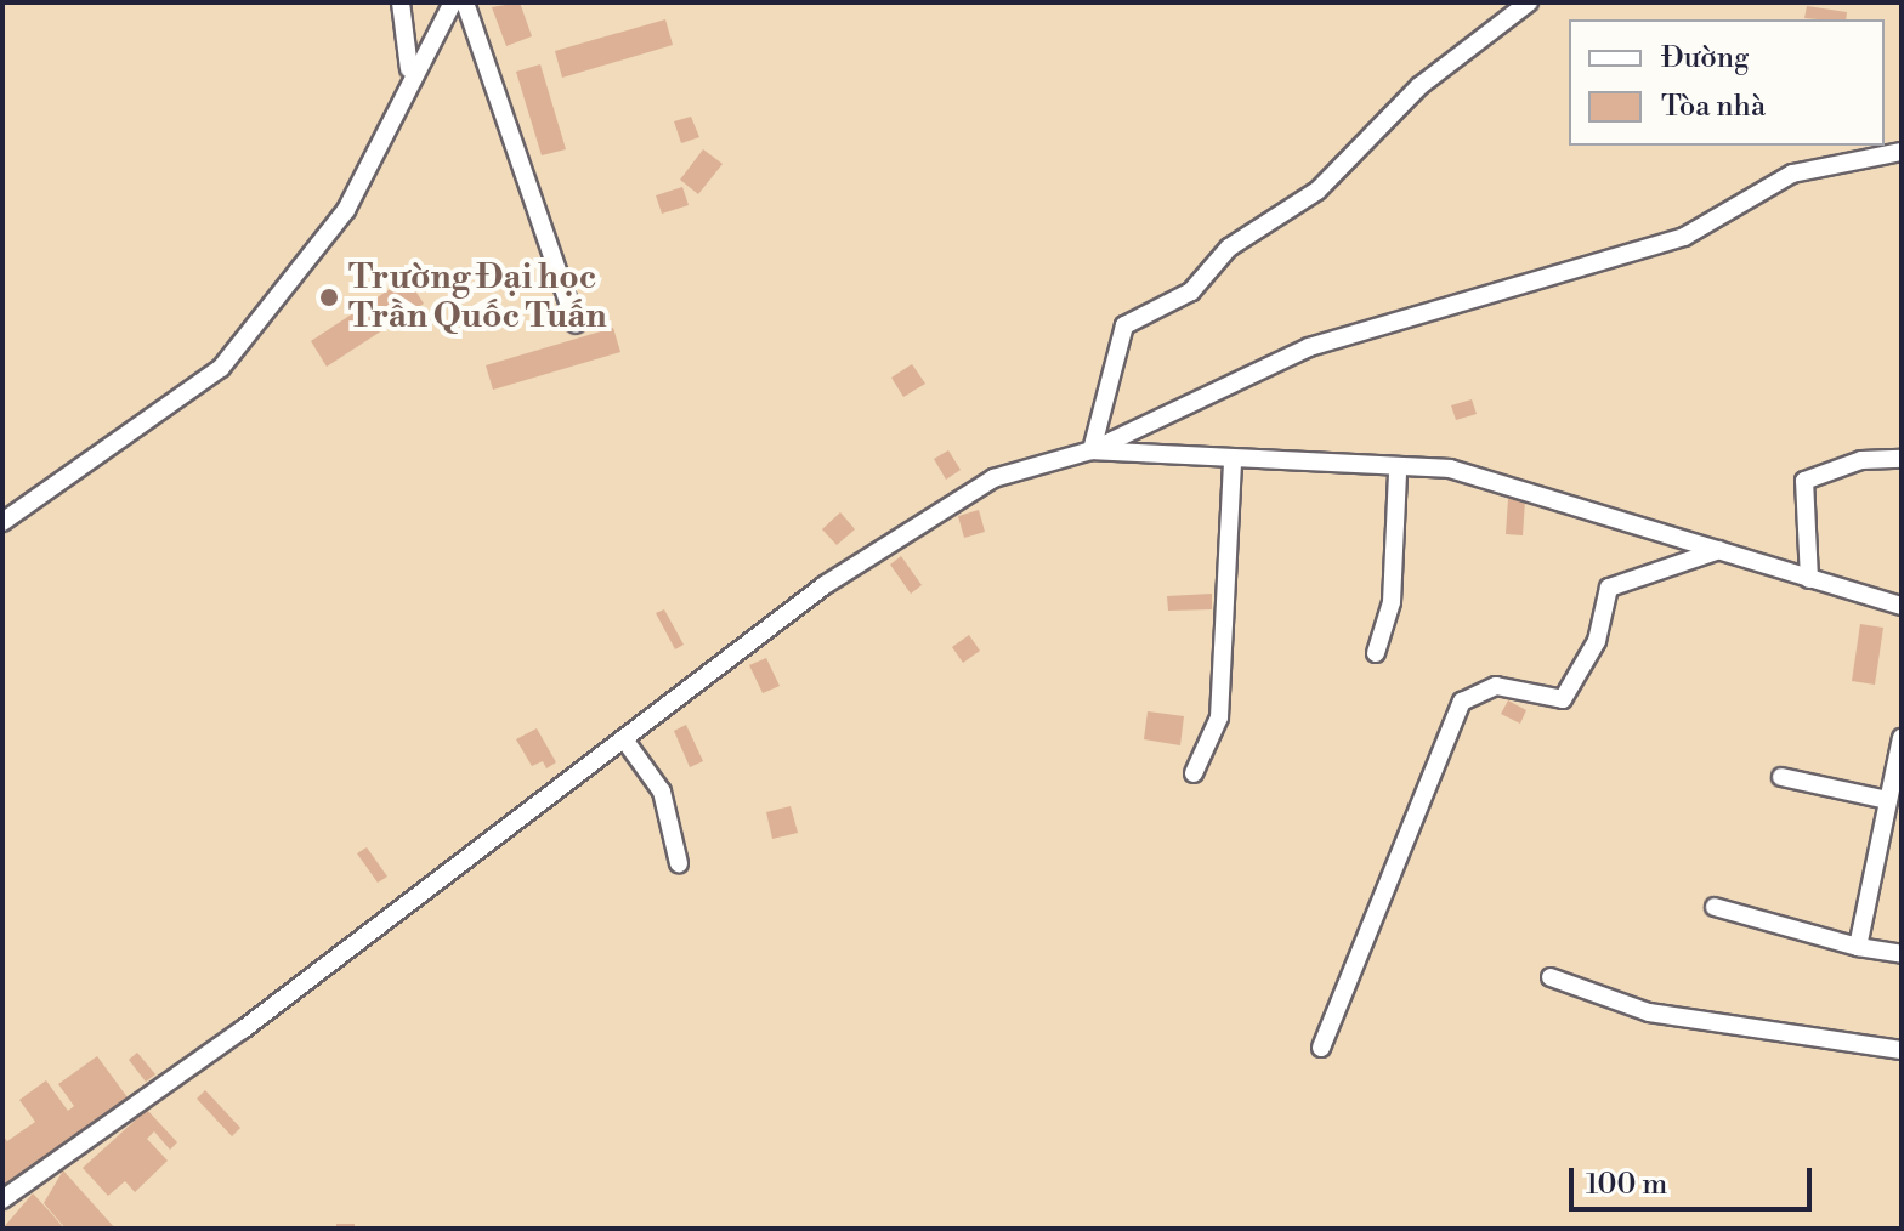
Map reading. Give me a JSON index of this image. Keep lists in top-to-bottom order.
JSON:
{
  "places": ["Trường Đại học Trần Quốc Tuấn"],
  "legend": ["Đường", "Tòa nhà"],
  "scale_bar": "100 m"
}
